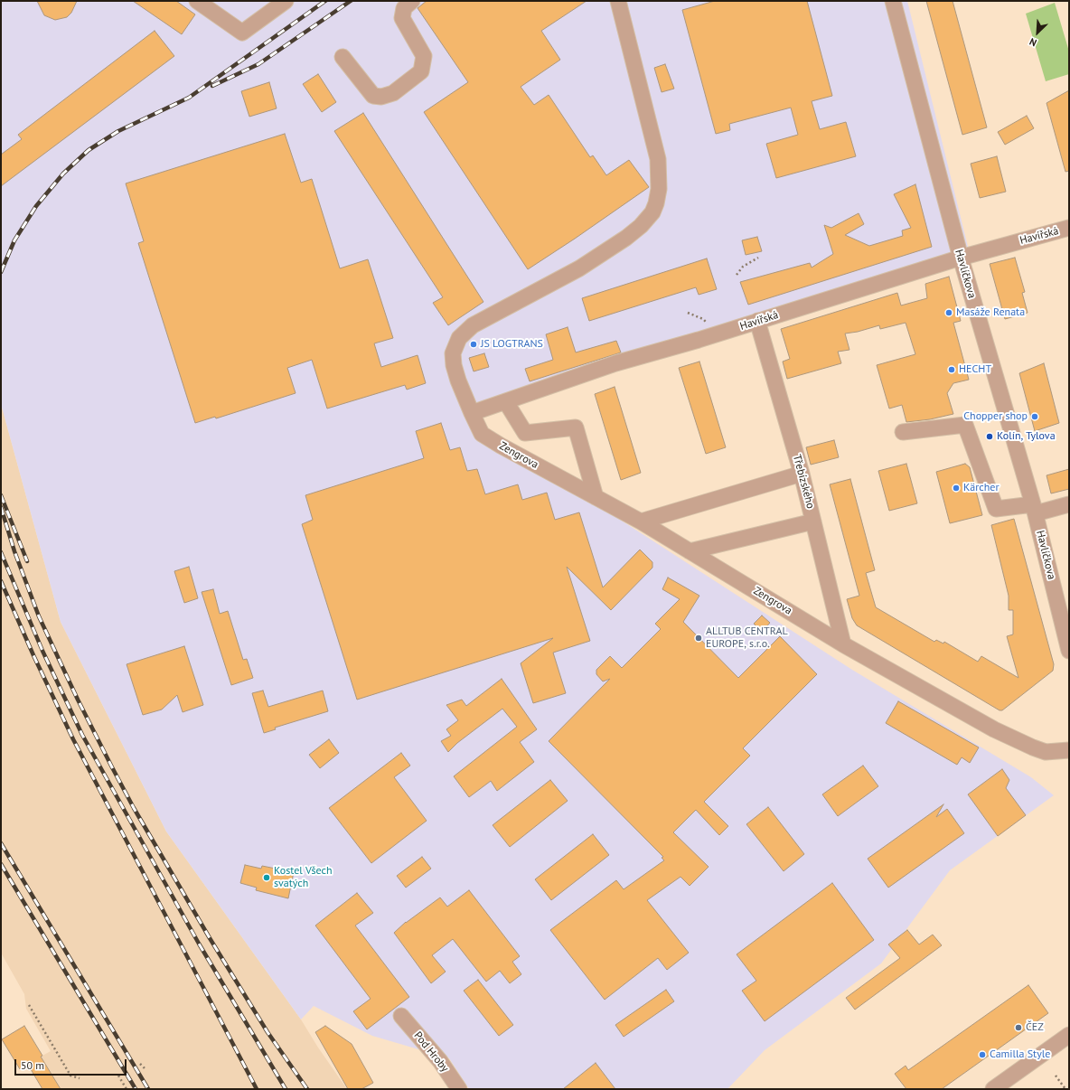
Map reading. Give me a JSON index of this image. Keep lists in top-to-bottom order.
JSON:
{
  "streets": {
    "street": [
      "Havířská",
      "Havlíčkova",
      "Zengrova",
      "Třebízského",
      "Pod Hroby"
    ]
  },
  "crossings": [
    ["Havířská", "Havlíčkova"],
    ["Havířská", "Zengrova"],
    ["Havířská", "Třebízského"],
    ["Zengrova", "Třebízského"]
  ],
  "places": [
    "Masáže Renata",
    "JS LOGTRANS",
    "HECHT",
    "Chopper shop",
    "Kolín, Tylova",
    "Kärcher",
    "ALLTUB CENTRAL EUROPE, s.r.o.",
    "Kostel Všech svatých",
    "ČEZ",
    "Camilla Style"
  ],
  "scale_bar": "50 m",
  "north": "bottom left"
}
